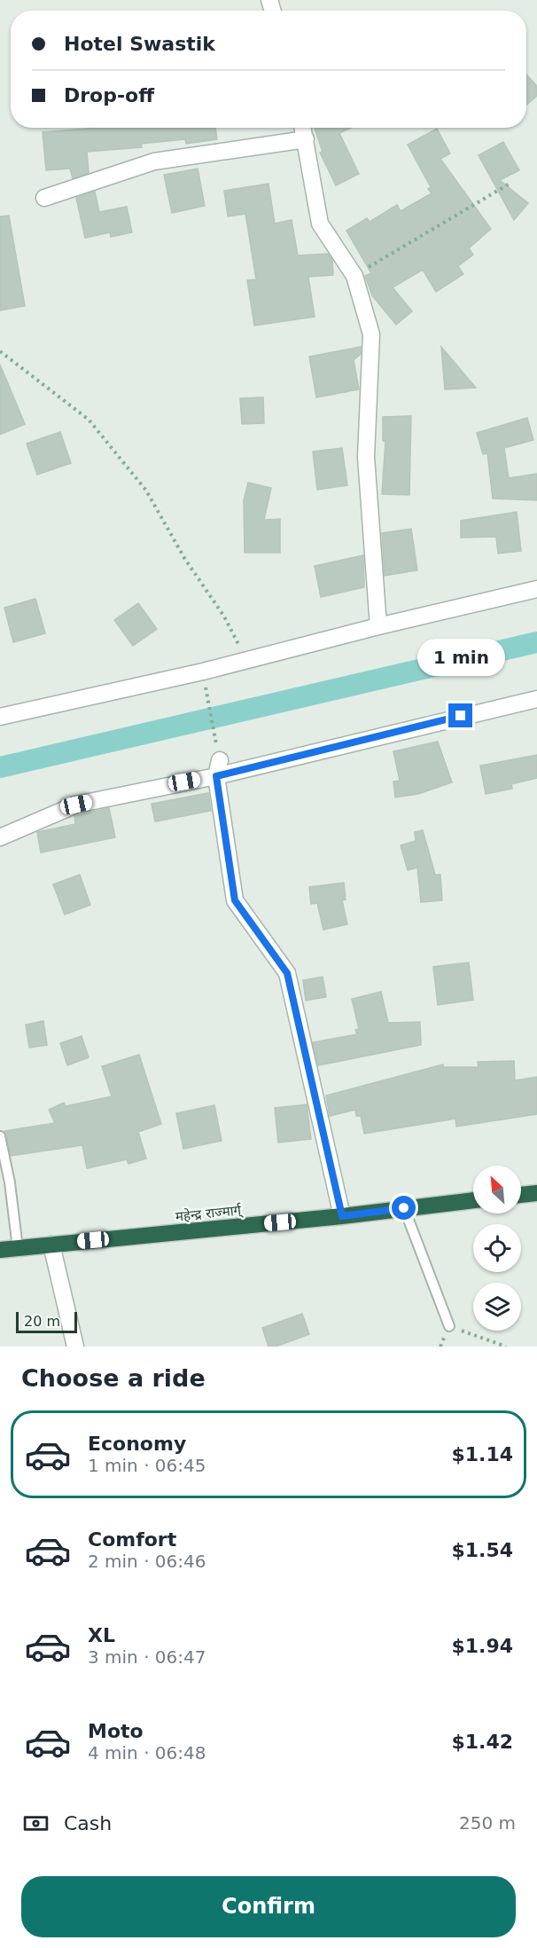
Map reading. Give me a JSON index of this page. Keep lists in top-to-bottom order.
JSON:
{
  "streets": {
    "highway": ["महेन्द्र राज्मार्ग्"]
  },
  "scale_bar": "20 m",
  "north": "top left",
  "page": {
    "banner": ["Hotel Swastik", "Drop-off"],
    "bubble": "1 min",
    "scale": "20 m",
    "heading": "Choose a ride",
    "list": [
      {
        "name": "Economy",
        "note": "1 min · 06:45",
        "value": "$1.14"
      },
      {
        "name": "Comfort",
        "note": "2 min · 06:46",
        "value": "$1.54"
      },
      {
        "name": "XL",
        "note": "3 min · 06:47",
        "value": "$1.94"
      },
      {
        "name": "Moto",
        "note": "4 min · 06:48",
        "value": "$1.42"
      }
    ],
    "pay": ["Cash", "250 m"],
    "buttons": "Confirm"
  }
}
